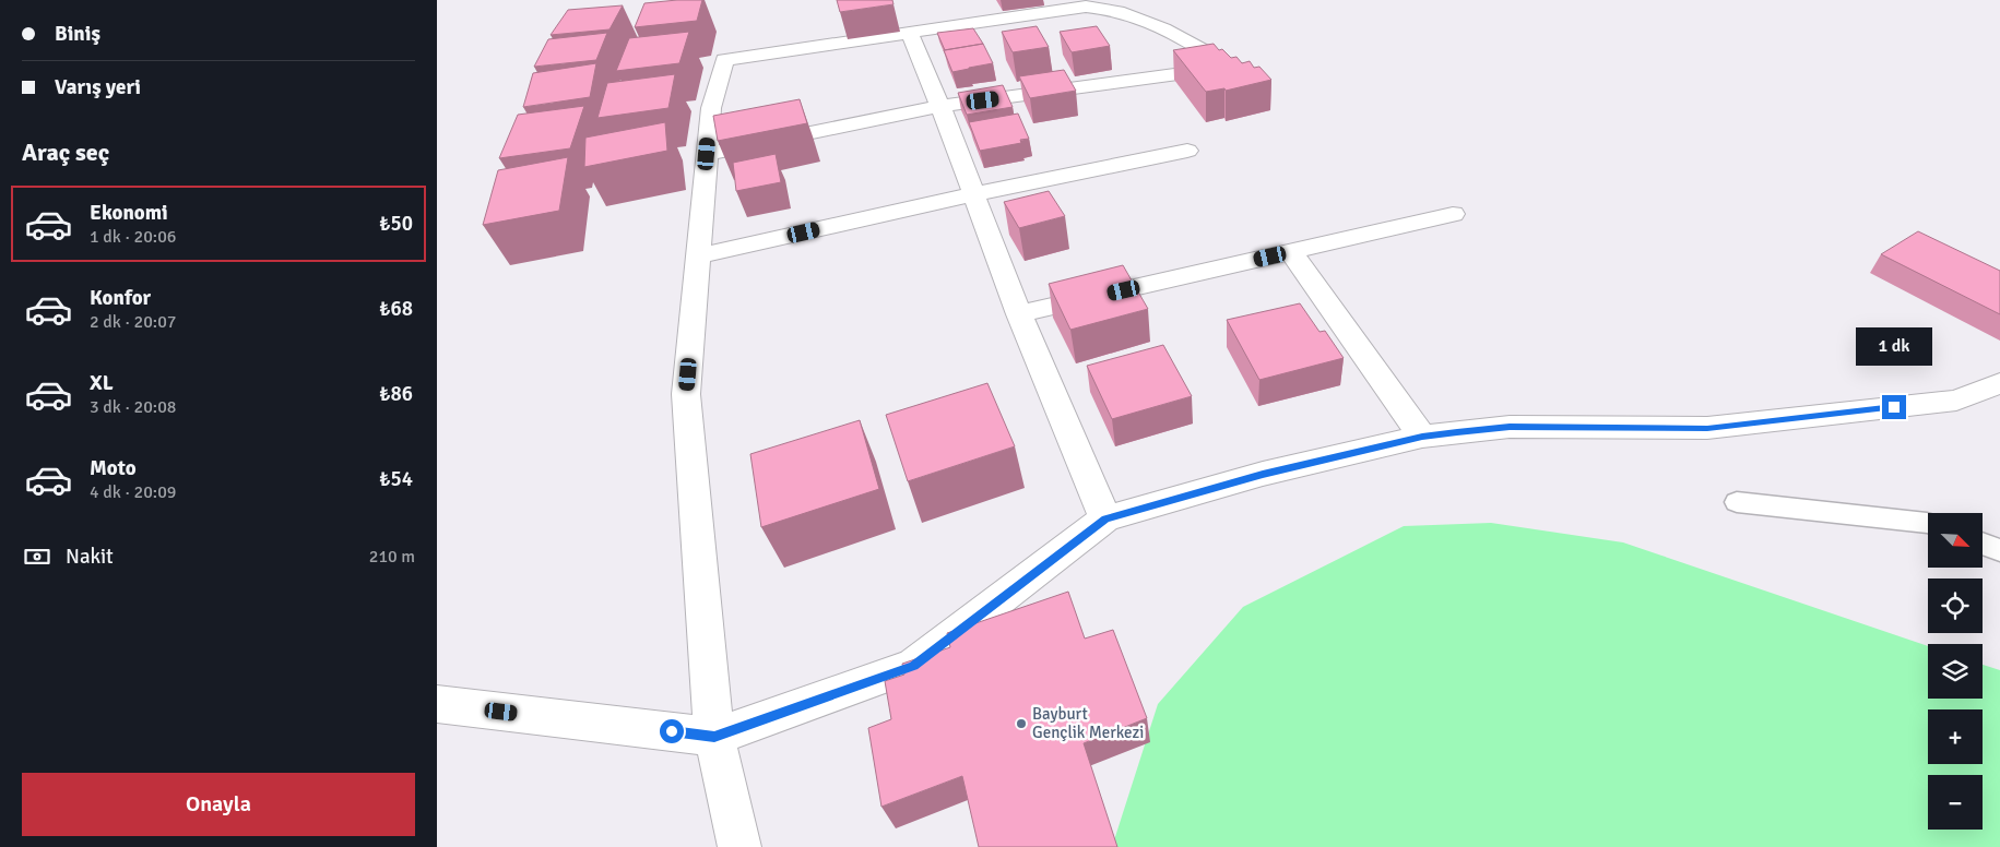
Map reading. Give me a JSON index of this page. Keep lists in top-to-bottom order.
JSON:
{
  "places": ["Bayburt Gençlik Merkezi"],
  "north": "bottom right",
  "page": {
    "banner": ["Biniş", "Varış yeri"],
    "heading": "Araç seç",
    "list": [
      {
        "name": "Ekonomi",
        "note": "1 dk · 20:06",
        "value": "₺50"
      },
      {
        "name": "Konfor",
        "note": "2 dk · 20:07",
        "value": "₺68"
      },
      {
        "name": "XL",
        "note": "3 dk · 20:08",
        "value": "₺86"
      },
      {
        "name": "Moto",
        "note": "4 dk · 20:09",
        "value": "₺54"
      }
    ],
    "bubble": "1 dk",
    "map_buttons": ["+", "−"],
    "pay": ["Nakit", "210 m"],
    "buttons": "Onayla"
  }
}
